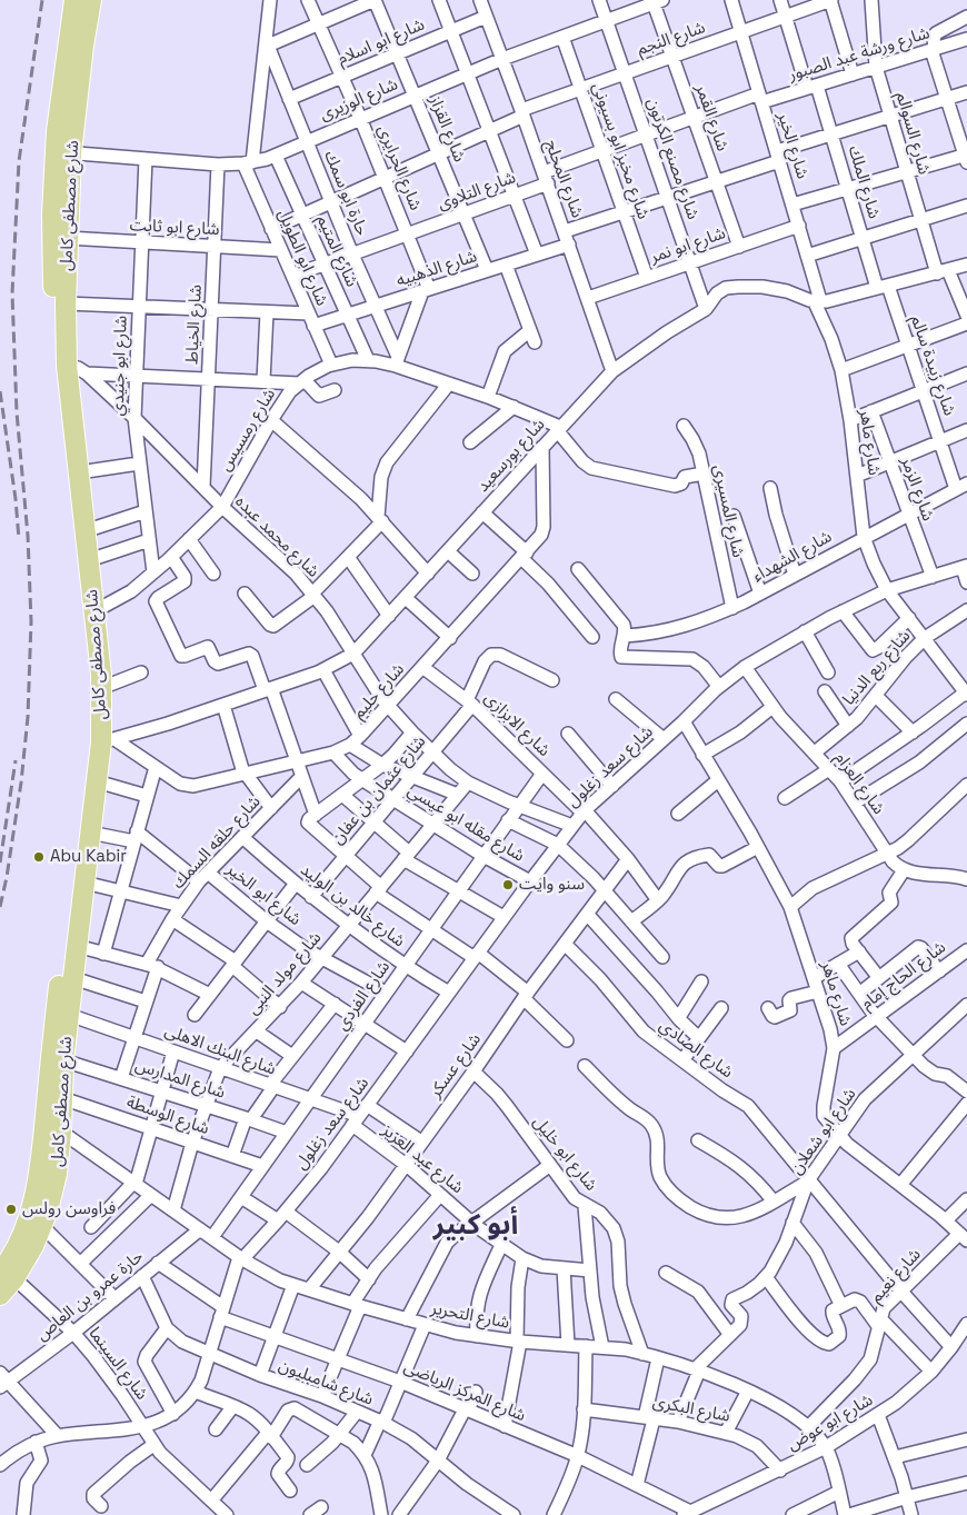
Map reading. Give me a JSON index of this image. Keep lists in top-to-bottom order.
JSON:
{
  "streets": {
    "main road": ["شارع مصطفى كامل"],
    "street": [
      "شارع النجم",
      "شارع ابو اسلام",
      "شارع ورشة عبد الصبور",
      "شارع الوزيرى",
      "شارع القمر",
      "شارع القزاز",
      "شارع السوالم",
      "شارع الخير",
      "شارع مخبز ابو بسيوني",
      "شارع مصنع الكرتون",
      "شارع الحرايري",
      "شارع المحلج",
      "شارع الملك",
      "شارع التلاوى",
      "حارة ابو سمك",
      "شارع ابو ثابت",
      "شارع ابو نمر",
      "شارع المتيم",
      "شارع ابو الطويل",
      "شارع الذهبيه",
      "شارع الخياط",
      "شارع ابو جنيدي",
      "شارع زبيدة سالم",
      "شارع رمسيس",
      "شارع ماهر",
      "شارع بورسعيد",
      "شارع الزمر",
      "شارع المسيرى",
      "شارع محمد عبده",
      "شارع الشهداء",
      "شارع ربع الدنيا",
      "شارع حليم",
      "شارع الابزازى",
      "شارع سعد زغلول",
      "شارع العزام",
      "شارع عثمان بن عفان",
      "شارع مقله ابو عيسي",
      "شارع حلقه السمك",
      "شارع ابو الخير",
      "شارع خالد بن الوليد",
      "شارع مولد النبى",
      "شارع الحاج إمام",
      "شارع الفردي",
      "شارع الصادي",
      "شارع البنك الاهلى",
      "شارع عسكر",
      "شارع المدارس",
      "شارع الوسطة",
      "شارع ابو شعلان",
      "شارع ابو خليل",
      "شارع عبد العزيز",
      "شارع نعيم",
      "حارة عمرو بن العاص",
      "شارع التحرير",
      "شارع السينما",
      "شارع شامبليون",
      "شارع المركز الرياضى",
      "شارع البكرى",
      "شارع ابو عوض"
    ]
  },
  "crossings": [
    ["شارع النجم", "شارع القمر"],
    ["شارع النجم", "شارع القزاز"],
    ["شارع النجم", "شارع الخير"],
    ["شارع النجم", "شارع مخبز ابو بسيوني"],
    ["شارع النجم", "شارع مصنع الكرتون"],
    ["شارع النجم", "شارع الحرايري"],
    ["شارع النجم", "شارع المحلج"],
    ["شارع النجم", "شارع الملك"],
    ["شارع النجم", "حارة ابو سمك"],
    ["شارع النجم", "شارع المتيم"],
    ["شارع النجم", "شارع ابو الطويل"],
    ["شارع ابو اسلام", "شارع القزاز"],
    ["شارع ابو اسلام", "شارع الحرايري"],
    ["شارع ابو اسلام", "شارع المحلج"],
    ["شارع ابو اسلام", "حارة ابو سمك"],
    ["شارع ورشة عبد الصبور", "شارع القمر"],
    ["شارع ورشة عبد الصبور", "شارع السوالم"],
    ["شارع ورشة عبد الصبور", "شارع الخير"],
    ["شارع ورشة عبد الصبور", "شارع مصنع الكرتون"],
    ["شارع ورشة عبد الصبور", "شارع الملك"],
    ["شارع ورشة عبد الصبور", "شارع التلاوى"],
    ["شارع الوزيرى", "شارع القمر"],
    ["شارع الوزيرى", "شارع القزاز"],
    ["شارع الوزيرى", "شارع مخبز ابو بسيوني"],
    ["شارع الوزيرى", "شارع مصنع الكرتون"],
    ["شارع الوزيرى", "شارع الحرايري"],
    ["شارع الوزيرى", "شارع المحلج"],
    ["شارع الوزيرى", "حارة ابو سمك"],
    ["شارع الوزيرى", "شارع مصطفى كامل"],
    ["شارع الوزيرى", "شارع المتيم"],
    ["شارع الوزيرى", "شارع ابو الطويل"],
    ["شارع الوزيرى", "شارع الخياط"],
    ["شارع الوزيرى", "شارع ابو جنيدي"],
    ["شارع القمر", "شارع ابو نمر"],
    ["شارع القمر", "شارع الذهبيه"],
    ["شارع القزاز", "شارع التلاوى"],
    ["شارع القزاز", "شارع الذهبيه"],
    ["شارع السوالم", "شارع الذهبيه"],
    ["شارع السوالم", "شارع بورسعيد"],
    ["شارع الخير", "شارع ابو نمر"],
    ["شارع الخير", "شارع الذهبيه"],
    ["شارع الخير", "شارع ماهر"],
    ["شارع الخير", "شارع بورسعيد"],
    ["شارع مخبز ابو بسيوني", "شارع التلاوى"],
    ["شارع مخبز ابو بسيوني", "شارع ابو نمر"],
    ["شارع مخبز ابو بسيوني", "شارع الذهبيه"],
    ["شارع مصنع الكرتون", "شارع التلاوى"],
    ["شارع مصنع الكرتون", "شارع ابو نمر"],
    ["شارع مصنع الكرتون", "شارع الذهبيه"],
    ["شارع مصنع الكرتون", "شارع بورسعيد"],
    ["شارع الحرايري", "شارع التلاوى"],
    ["شارع الحرايري", "شارع الذهبيه"],
    ["شارع المحلج", "شارع التلاوى"],
    ["شارع المحلج", "شارع ابو نمر"],
    ["شارع المحلج", "شارع الذهبيه"],
    ["شارع المحلج", "شارع بورسعيد"],
    ["شارع الملك", "شارع الذهبيه"],
    ["شارع الملك", "شارع زبيدة سالم"],
    ["شارع الملك", "شارع بورسعيد"],
    ["شارع التلاوى", "حارة ابو سمك"],
    ["شارع التلاوى", "شارع المتيم"],
    ["شارع التلاوى", "شارع ابو الطويل"],
    ["حارة ابو سمك", "شارع الذهبيه"],
    ["حارة ابو سمك", "شارع رمسيس"],
    ["شارع مصطفى كامل", "شارع ابو ثابت"],
    ["شارع مصطفى كامل", "شارع الذهبيه"],
    ["شارع مصطفى كامل", "شارع رمسيس"],
    ["شارع مصطفى كامل", "شارع بورسعيد"],
    ["شارع مصطفى كامل", "شارع محمد عبده"],
    ["شارع مصطفى كامل", "شارع حليم"],
    ["شارع مصطفى كامل", "شارع البنك الاهلى"],
    ["شارع مصطفى كامل", "شارع المدارس"],
    ["شارع مصطفى كامل", "شارع الوسطة"],
    ["شارع مصطفى كامل", "شارع التحرير"],
    ["شارع مصطفى كامل", "شارع السينما"],
    ["شارع ابو ثابت", "شارع ابو الطويل"],
    ["شارع ابو ثابت", "شارع الخياط"],
    ["شارع ابو ثابت", "شارع ابو جنيدي"],
    ["شارع المتيم", "شارع الذهبيه"],
    ["شارع المتيم", "شارع رمسيس"],
    ["شارع ابو الطويل", "شارع الذهبيه"],
    ["شارع ابو الطويل", "شارع رمسيس"],
    ["شارع الذهبيه", "شارع الخياط"],
    ["شارع الذهبيه", "شارع ابو جنيدي"],
    ["شارع الخياط", "شارع محمد عبده"],
    ["شارع ابو جنيدي", "شارع رمسيس"],
    ["شارع ابو جنيدي", "شارع محمد عبده"],
    ["شارع زبيدة سالم", "شارع بورسعيد"],
    ["شارع زبيدة سالم", "شارع الشهداء"],
    ["شارع رمسيس", "شارع بورسعيد"],
    ["شارع رمسيس", "شارع محمد عبده"],
    ["شارع ماهر", "شارع بورسعيد"],
    ["شارع ماهر", "شارع الشهداء"],
    ["شارع ماهر", "شارع ربع الدنيا"],
    ["شارع ماهر", "شارع سعد زغلول"],
    ["شارع ماهر", "شارع الحاج إمام"],
    ["شارع ماهر", "شارع ابو شعلان"],
    ["شارع ماهر", "شارع نعيم"],
    ["شارع بورسعيد", "شارع محمد عبده"],
    ["شارع بورسعيد", "شارع حليم"],
    ["شارع الزمر", "شارع الشهداء"],
    ["شارع الزمر", "شارع سعد زغلول"],
    ["شارع المسيرى", "شارع الشهداء"],
    ["شارع محمد عبده", "شارع حليم"],
    ["شارع محمد عبده", "شارع سعد زغلول"],
    ["شارع محمد عبده", "شارع عثمان بن عفان"],
    ["شارع محمد عبده", "شارع مولد النبى"],
    ["شارع محمد عبده", "شارع الفردي"],
    ["شارع ربع الدنيا", "شارع العزام"],
    ["شارع حليم", "شارع الابزازى"],
    ["شارع حليم", "شارع مقله ابو عيسي"],
    ["شارع الابزازى", "شارع سعد زغلول"],
    ["شارع الابزازى", "شارع عثمان بن عفان"],
    ["شارع الابزازى", "شارع الفردي"],
    ["شارع الابزازى", "شارع عسكر"],
    ["شارع سعد زغلول", "شارع العزام"],
    ["شارع سعد زغلول", "شارع مقله ابو عيسي"],
    ["شارع سعد زغلول", "شارع خالد بن الوليد"],
    ["شارع سعد زغلول", "شارع البنك الاهلى"],
    ["شارع سعد زغلول", "شارع عبد العزيز"],
    ["شارع سعد زغلول", "شارع التحرير"],
    ["شارع عثمان بن عفان", "شارع مقله ابو عيسي"],
    ["شارع عثمان بن عفان", "شارع خالد بن الوليد"],
    ["شارع مقله ابو عيسي", "شارع مولد النبى"],
    ["شارع مقله ابو عيسي", "شارع الفردي"],
    ["شارع حلقه السمك", "شارع ابو الخير"],
    ["شارع حلقه السمك", "شارع خالد بن الوليد"],
    ["شارع حلقه السمك", "شارع البنك الاهلى"],
    ["شارع حلقه السمك", "شارع المدارس"],
    ["شارع ابو الخير", "شارع مولد النبى"],
    ["شارع ابو الخير", "شارع الفردي"],
    ["شارع خالد بن الوليد", "شارع مولد النبى"],
    ["شارع خالد بن الوليد", "شارع الفردي"],
    ["شارع مولد النبى", "شارع البنك الاهلى"],
    ["شارع مولد النبى", "شارع المدارس"],
    ["شارع مولد النبى", "شارع الوسطة"],
    ["شارع مولد النبى", "شارع التحرير"],
    ["شارع الفردي", "شارع البنك الاهلى"],
    ["شارع الفردي", "شارع المدارس"],
    ["شارع الفردي", "شارع الوسطة"],
    ["شارع الفردي", "شارع التحرير"],
    ["شارع الصادي", "شارع عسكر"],
    ["شارع الصادي", "شارع ابو شعلان"],
    ["شارع الصادي", "شارع نعيم"],
    ["شارع الصادي", "شارع ابو عوض"],
    ["شارع البنك الاهلى", "شارع عبد العزيز"],
    ["شارع عسكر", "شارع ابو خليل"],
    ["شارع عسكر", "شارع عبد العزيز"],
    ["شارع عسكر", "شارع التحرير"],
    ["شارع ابو شعلان", "شارع التحرير"],
    ["شارع ابو خليل", "شارع التحرير"],
    ["شارع نعيم", "شارع التحرير"],
    ["حارة عمرو بن العاص", "شارع التحرير"],
    ["حارة عمرو بن العاص", "شارع السينما"],
    ["حارة عمرو بن العاص", "شارع شامبليون"],
    ["حارة عمرو بن العاص", "شارع المركز الرياضى"],
    ["شارع التحرير", "شارع ابو عوض"],
    ["شارع المركز الرياضى", "شارع ابو عوض"],
    ["شارع البكرى", "شارع ابو عوض"]
  ],
  "districts": ["أبو كبير"],
  "places": ["Abu Kabir", "سنو وايت", "فراوسن رولس"]
}
